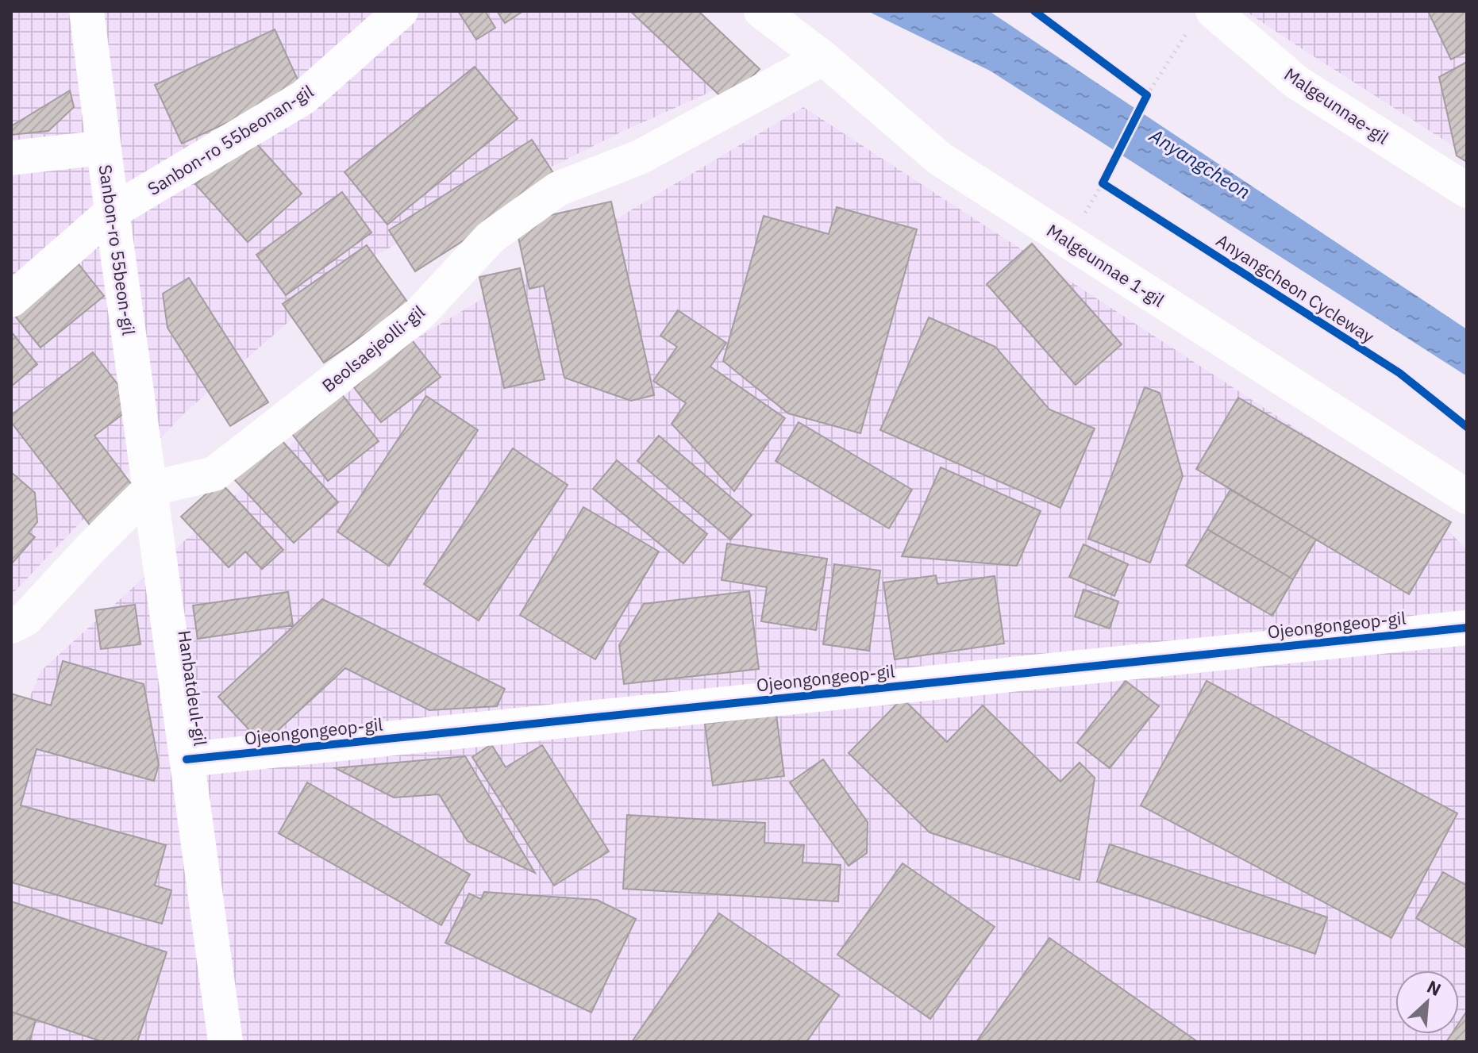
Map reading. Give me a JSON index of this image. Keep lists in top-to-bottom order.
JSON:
{
  "streets": {
    "street": [
      "Malgeunnae-gil",
      "Sanbon-ro 55beonan-gil",
      "Sanbon-ro 55beon-gil",
      "Malgeunnae 1-gil",
      "Beolsaejeolli-gil",
      "Ojeongongeop-gil",
      "Hanbatdeul-gil"
    ],
    "cycle path": ["Anyangcheon Cycleway"]
  },
  "crossings": [
    ["Sanbon-ro 55beonan-gil", "Sanbon-ro 55beon-gil"],
    ["Sanbon-ro 55beon-gil", "Beolsaejeolli-gil"],
    ["Sanbon-ro 55beon-gil", "Hanbatdeul-gil"],
    ["Malgeunnae 1-gil", "Beolsaejeolli-gil"],
    ["Beolsaejeolli-gil", "Hanbatdeul-gil"],
    ["Ojeongongeop-gil", "Hanbatdeul-gil"]
  ],
  "water": ["Anyangcheon"],
  "north": "top right"
}
